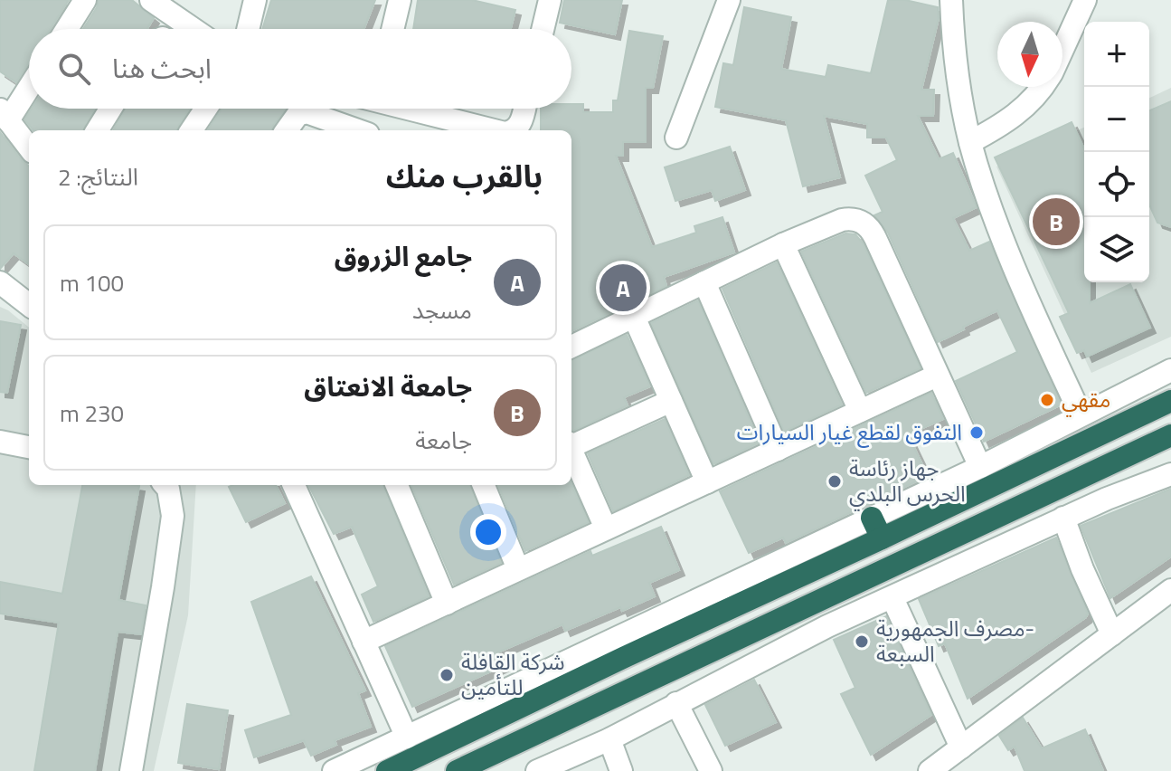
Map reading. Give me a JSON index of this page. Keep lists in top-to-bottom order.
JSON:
{
  "places": [
    "مقهي",
    "التفوق لقطع غيار السيارات",
    "جهاز رئاسة الحرس البلدي",
    "مصرف الجمهورية- السبعة",
    "شركة القافلة للتأمين"
  ],
  "north": "bottom",
  "page": {
    "map_buttons": ["+", "−"],
    "search": "ابحث هنا",
    "heading": ["بالقرب منك", "النتائج: 2"],
    "pins": ["B", "A"],
    "list": [
      {
        "mark": "A",
        "name": "جامع الزروق",
        "note": "مسجد",
        "value": "100 m"
      },
      {
        "mark": "B",
        "name": "جامعة الانعتاق",
        "note": "جامعة",
        "value": "230 m"
      }
    ]
  }
}
